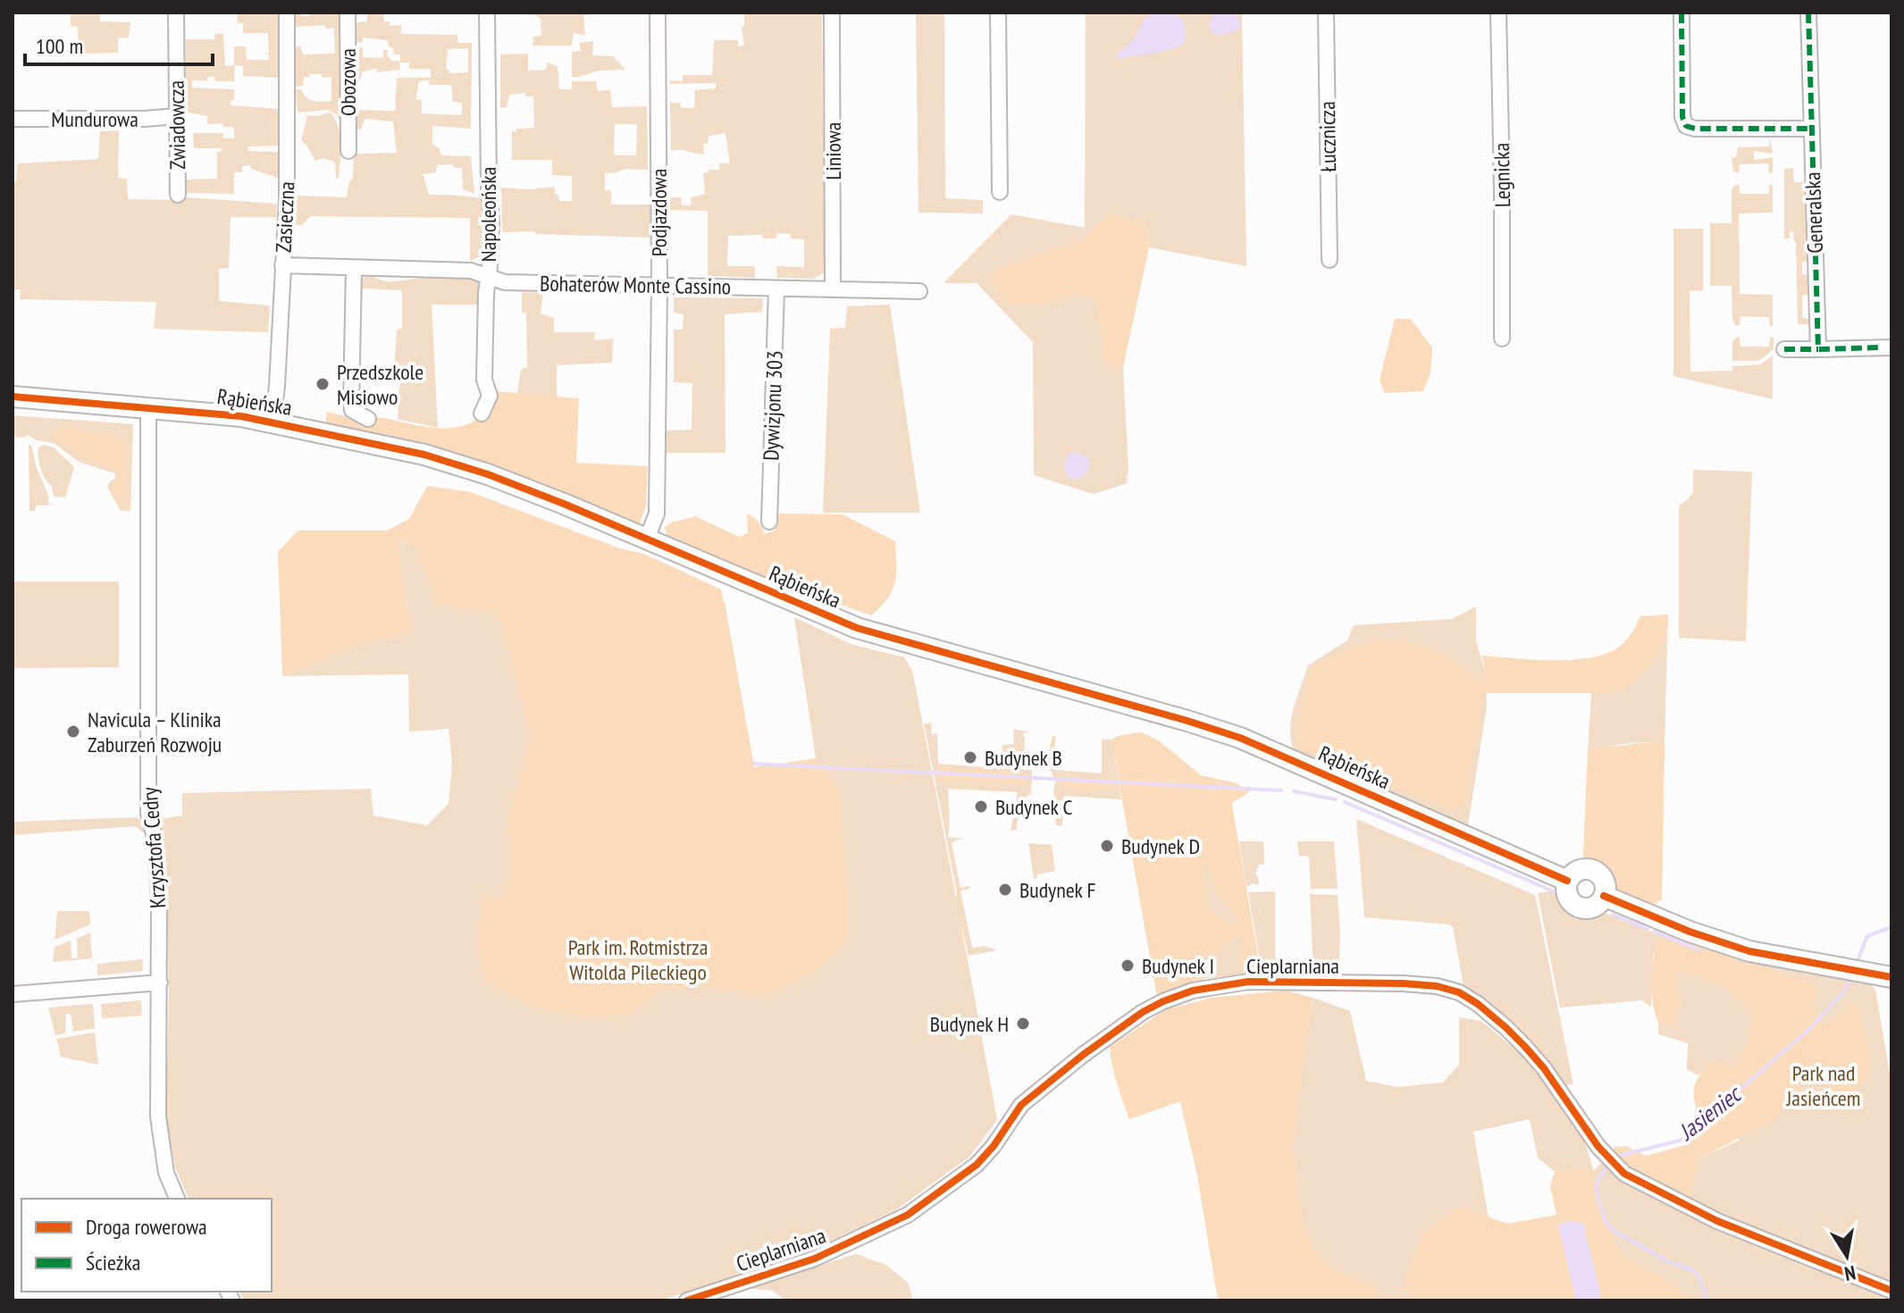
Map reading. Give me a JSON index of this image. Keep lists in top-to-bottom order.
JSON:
{
  "streets": {
    "street": [
      "Obozowa",
      "Mundurowa",
      "Zwiadowcza",
      "Łucznicza",
      "Liniowa",
      "Legnicka",
      "Podjazdowa",
      "Generalska",
      "Napoleońska",
      "Zasieczna",
      "Bohaterów Monte Cassino",
      "Rąbieńska",
      "Dywizjonu 303",
      "Krzysztofa Cedry",
      "Cieplarniana"
    ]
  },
  "crossings": [
    ["Mundurowa", "Zwiadowcza"],
    ["Liniowa", "Bohaterów Monte Cassino"],
    ["Podjazdowa", "Bohaterów Monte Cassino"],
    ["Podjazdowa", "Rąbieńska"],
    ["Napoleońska", "Bohaterów Monte Cassino"],
    ["Zasieczna", "Bohaterów Monte Cassino"],
    ["Zasieczna", "Rąbieńska"],
    ["Bohaterów Monte Cassino", "Dywizjonu 303"],
    ["Rąbieńska", "Krzysztofa Cedry"]
  ],
  "water": ["Jasieniec"],
  "parks": ["Park im. Rotmistrza Witolda Pileckiego", "Park nad Jasieńcem"],
  "places": [
    "Przedszkole Misiowo",
    "Navicula – Klinika Zaburzeń Rozwoju",
    "Budynek B",
    "Budynek C",
    "Budynek D",
    "Budynek F",
    "Budynek I",
    "Budynek H"
  ],
  "legend": ["Droga rowerowa", "Ścieżka"],
  "scale_bar": "100 m",
  "north": "bottom"
}
